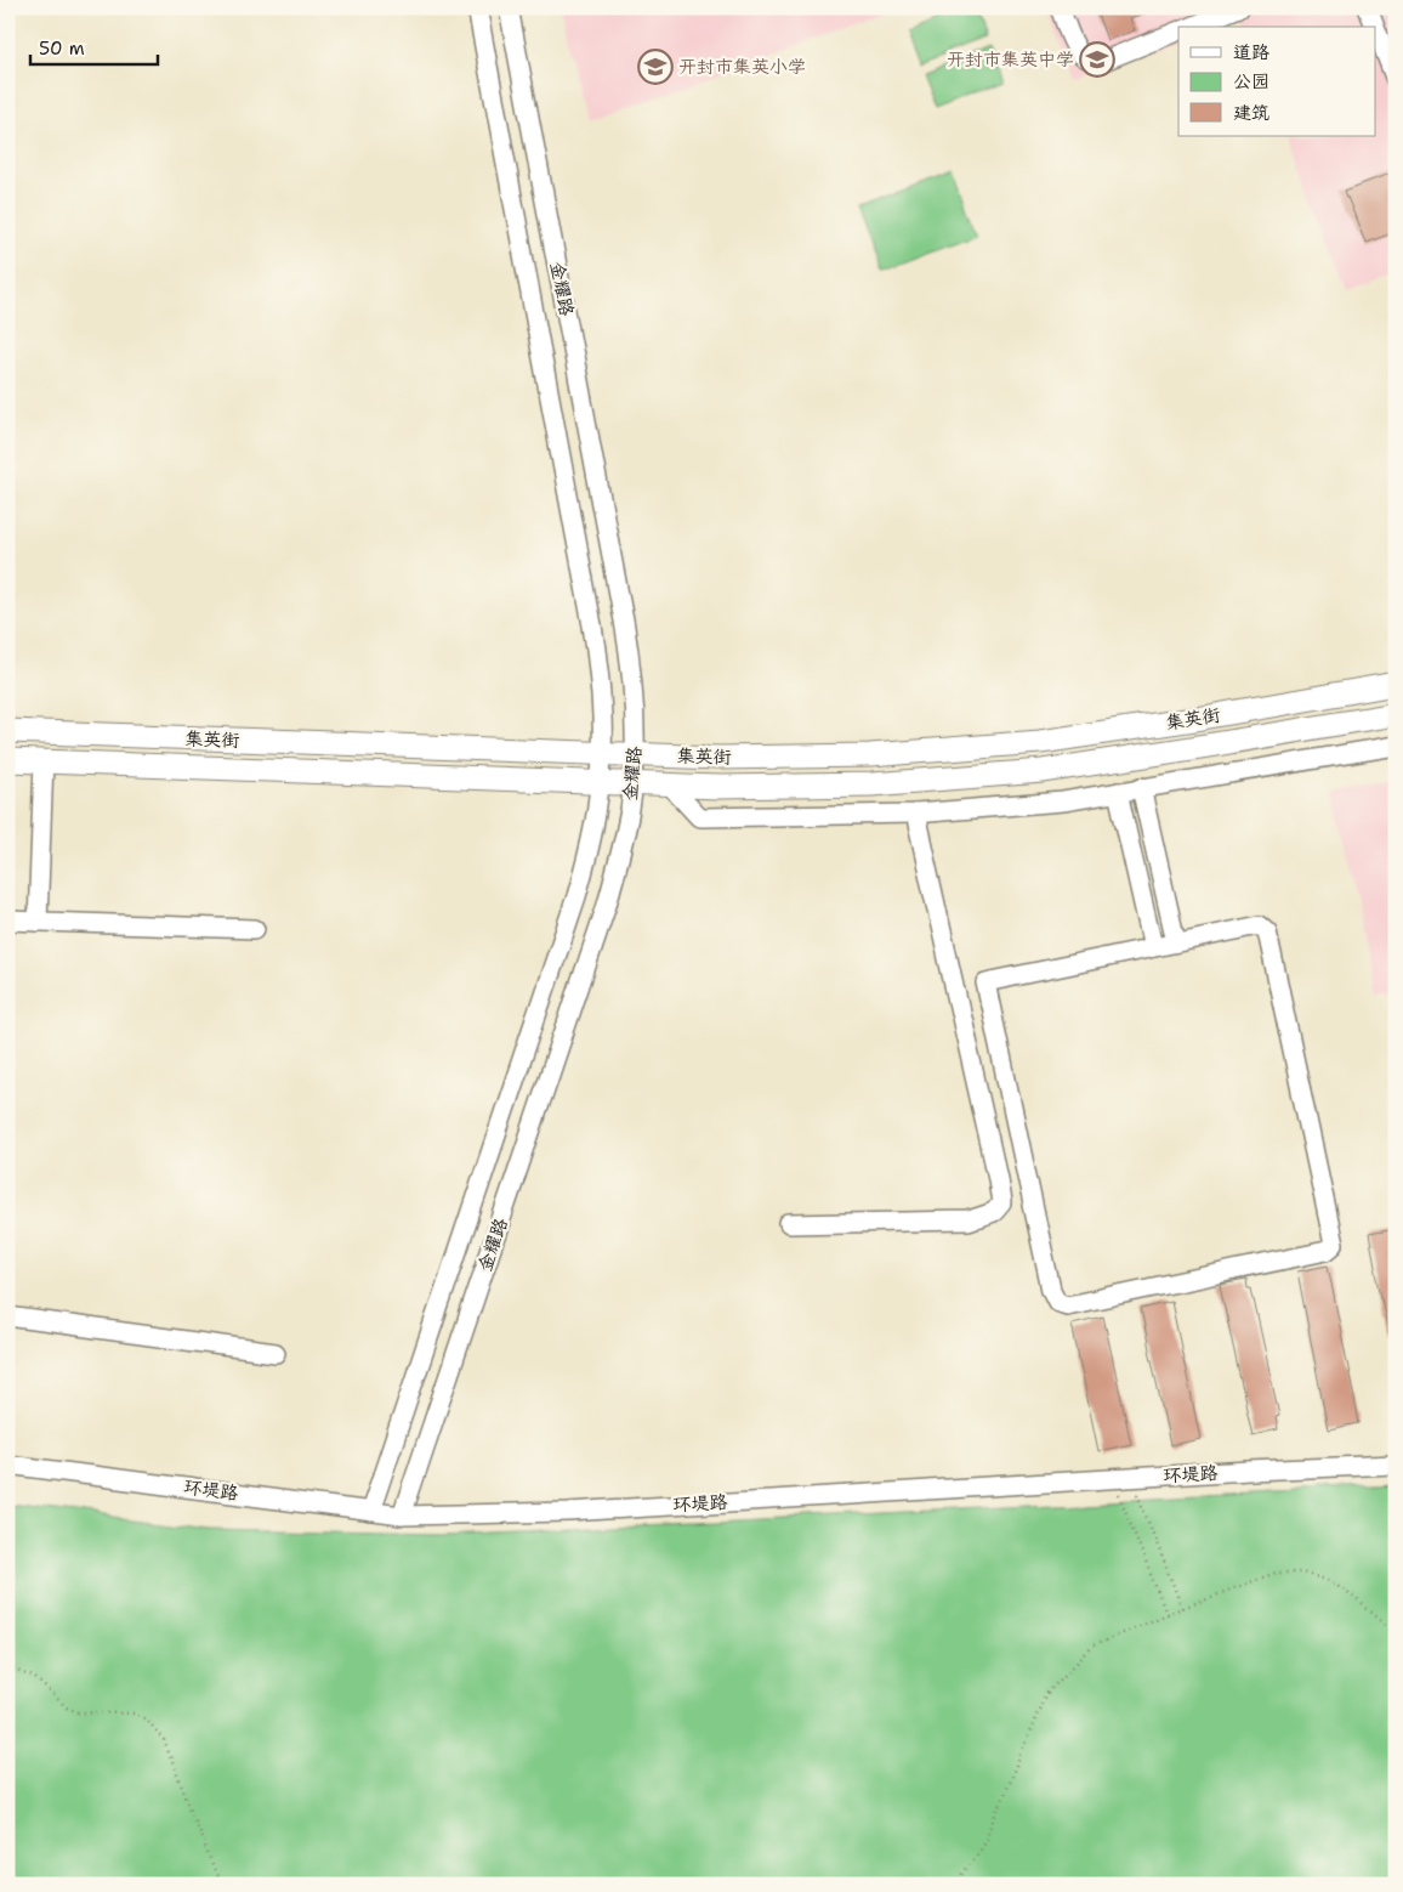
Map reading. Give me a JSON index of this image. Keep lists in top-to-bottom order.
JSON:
{
  "streets": {
    "main road": ["集英街"],
    "street": ["金耀路", "环堤路"]
  },
  "crossings": [
    ["金耀路", "集英街"],
    ["金耀路", "环堤路"]
  ],
  "places": {
    "school or university": ["开封市集英中学", "开封市集英小学"]
  },
  "legend": ["道路", "公园", "建筑"],
  "scale_bar": "50 m"
}
